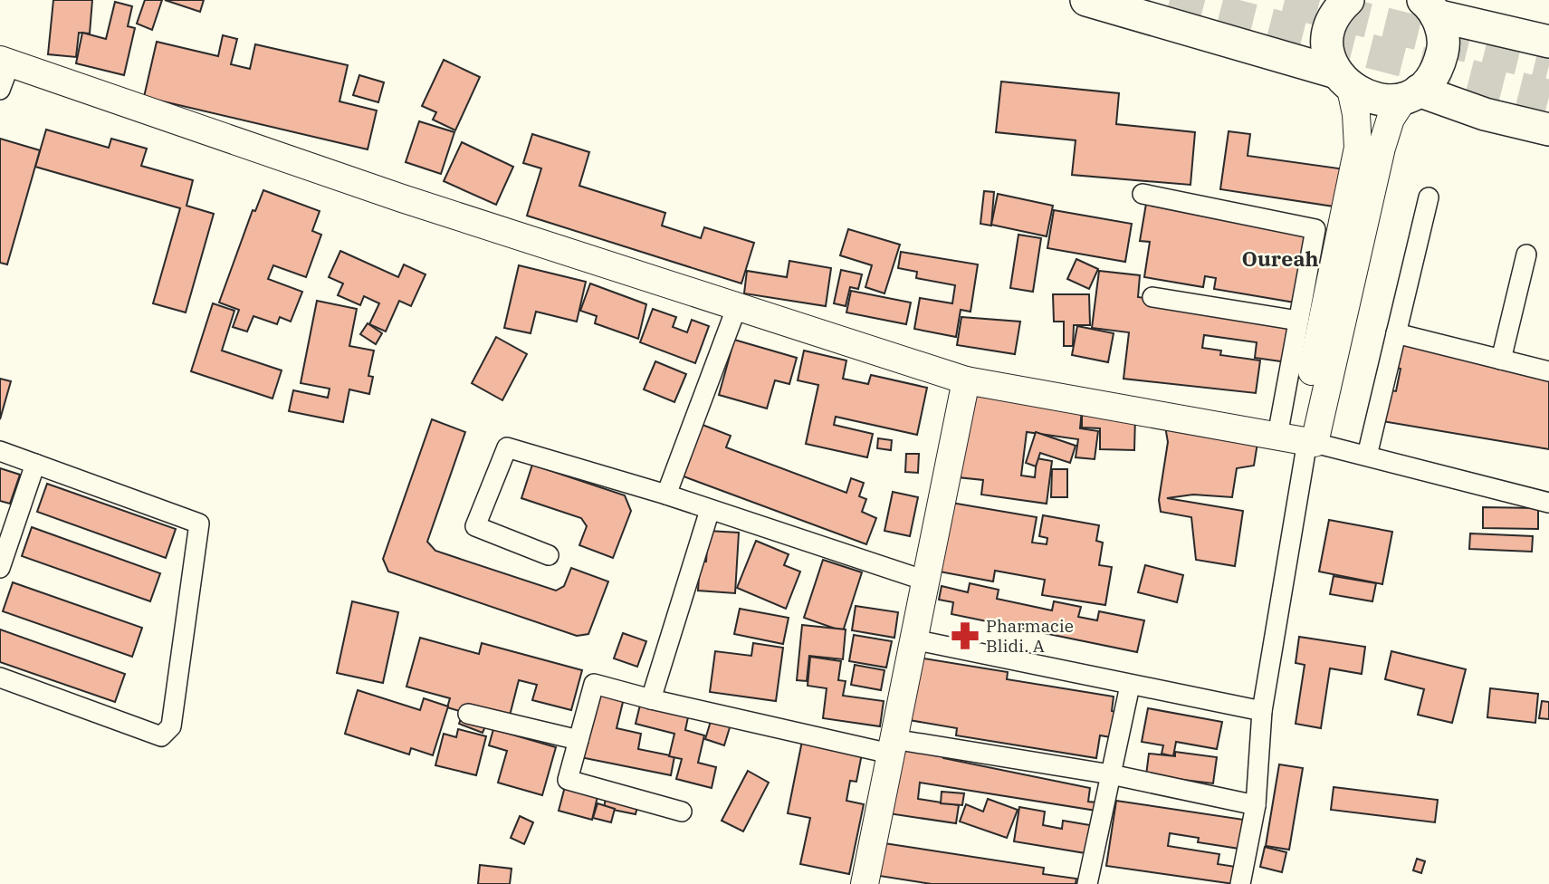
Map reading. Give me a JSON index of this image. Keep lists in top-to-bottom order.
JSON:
{
  "districts": ["Oureah"],
  "places": {
    "pharmacy": ["Pharmacie Blidi. A"]
  }
}
